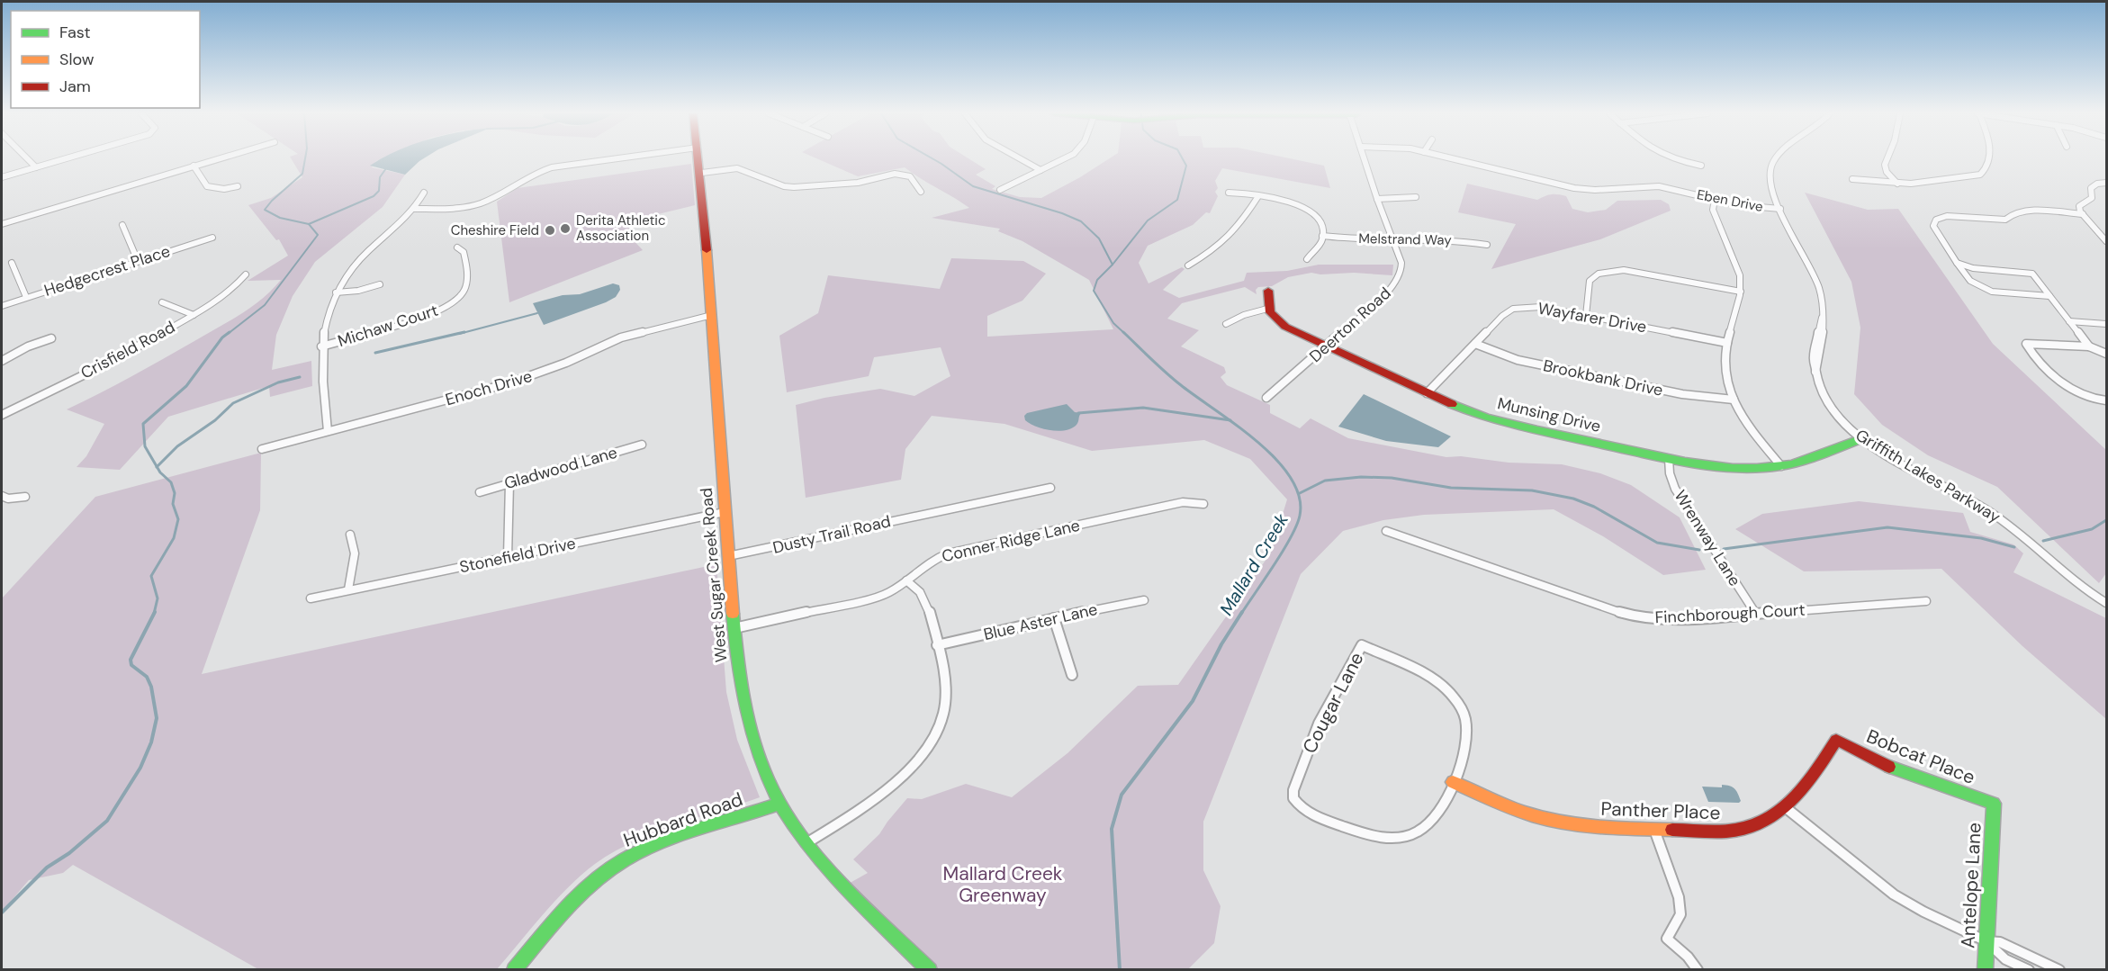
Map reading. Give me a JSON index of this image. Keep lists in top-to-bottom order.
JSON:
{
  "streets": {
    "street": [
      "Eben Drive",
      "Melstrand Way",
      "Hedgecrest Place",
      "Wayfarer Drive",
      "Deerton Road",
      "Michaw Court",
      "Crisfield Road",
      "Brookbank Drive",
      "Enoch Drive",
      "Munsing Drive",
      "Gladwood Lane",
      "Griffith Lakes Parkway",
      "Dusty Trail Road",
      "Wrenway Lane",
      "Conner Ridge Lane",
      "Stonefield Drive",
      "West Sugar Creek Road",
      "Finchborough Court",
      "Blue Aster Lane",
      "Cougar Lane",
      "Bobcat Place",
      "Panther Place",
      "Hubbard Road",
      "Antelope Lane"
    ]
  },
  "crossings": [
    ["Eben Drive", "Griffith Lakes Parkway"],
    ["Melstrand Way", "Deerton Road"],
    ["Wayfarer Drive", "Brookbank Drive"],
    ["Wayfarer Drive", "Munsing Drive"],
    ["Deerton Road", "Munsing Drive"],
    ["Enoch Drive", "West Sugar Creek Road"],
    ["Munsing Drive", "Griffith Lakes Parkway"],
    ["Munsing Drive", "Wrenway Lane"],
    ["Dusty Trail Road", "West Sugar Creek Road"],
    ["Wrenway Lane", "Finchborough Court"],
    ["Conner Ridge Lane", "West Sugar Creek Road"],
    ["Stonefield Drive", "West Sugar Creek Road"],
    ["West Sugar Creek Road", "Hubbard Road"],
    ["Cougar Lane", "Panther Place"],
    ["Bobcat Place", "Panther Place"],
    ["Bobcat Place", "Antelope Lane"]
  ],
  "water": ["Mallard Creek"],
  "parks": ["Mallard Creek Greenway"],
  "places": ["Derita Athletic Association", "Cheshire Field"],
  "legend": ["Fast", "Slow", "Jam"]
}
